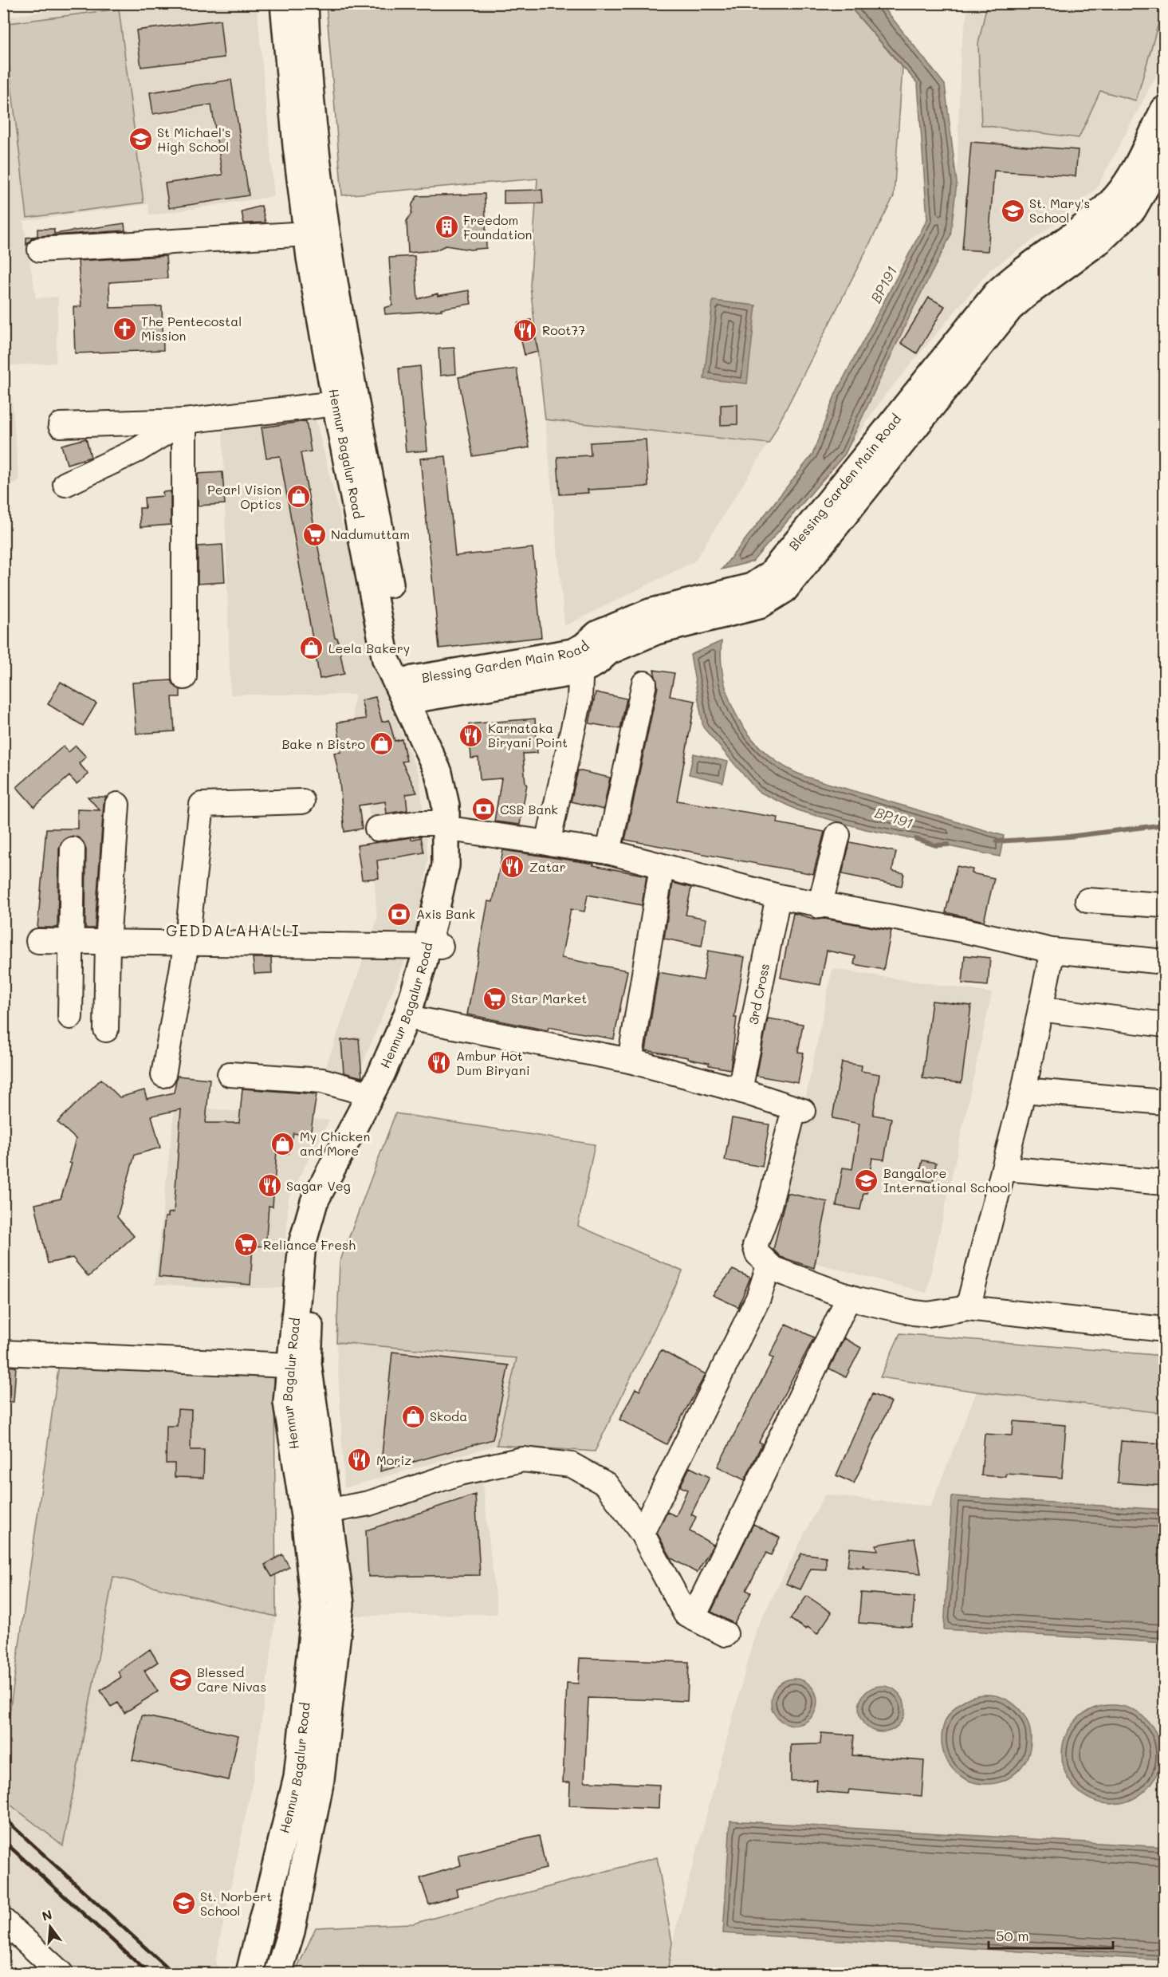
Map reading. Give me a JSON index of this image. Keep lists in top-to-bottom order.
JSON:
{
  "streets": {
    "main road": ["Hennur Bagalur Road", "Blessing Garden Main Road"],
    "street": ["3rd Cross"]
  },
  "crossings": [
    ["Hennur Bagalur Road", "Blessing Garden Main Road"]
  ],
  "districts": ["GEDDALAHALLI"],
  "water": ["BP191"],
  "places": {
    "school or university": [
      "St Michael's High School",
      "St. Mary's School",
      "Bangalore International School",
      "Blessed Care Nivas",
      "St. Norbert School"
    ],
    "building": ["Freedom Foundation"],
    "church": ["The Pentecostal Mission"],
    "restaurant": [
      "Root77",
      "Karnataka Biryani Point",
      "Zatar",
      "Ambur Hot Dum Biryani",
      "Sagar Veg",
      "Moriz"
    ],
    "shop": [
      "Pearl Vision Optics",
      "Leela Bakery",
      "Bake n Bistro",
      "My Chicken and More",
      "Skoda"
    ],
    "supermarket": ["Nadumuttam", "Star Market", "Reliance Fresh"],
    "bank": ["CSB Bank", "Axis Bank"]
  },
  "scale_bar": "50 m",
  "north": "top"
}
